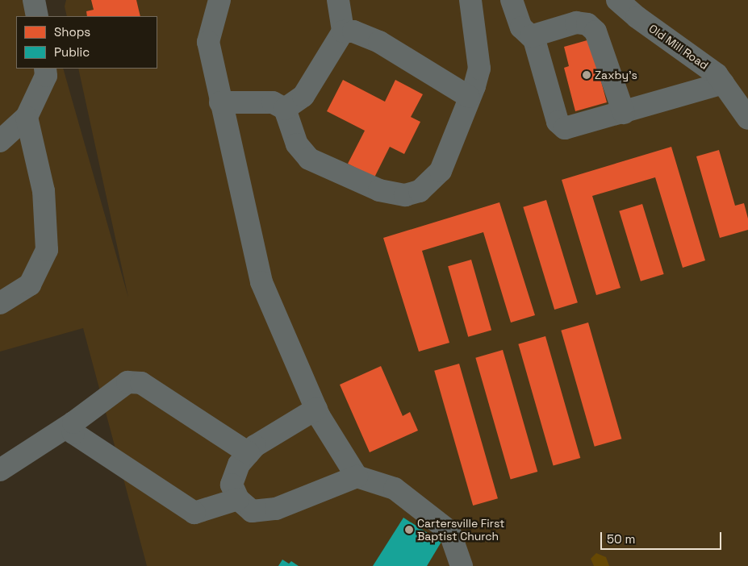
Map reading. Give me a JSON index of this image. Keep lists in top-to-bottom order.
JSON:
{
  "streets": {
    "street": ["Old Mill Road"]
  },
  "places": ["Zaxby's", "Cartersville First Baptist Church"],
  "legend": ["Shops", "Public"],
  "scale_bar": "50 m"
}
